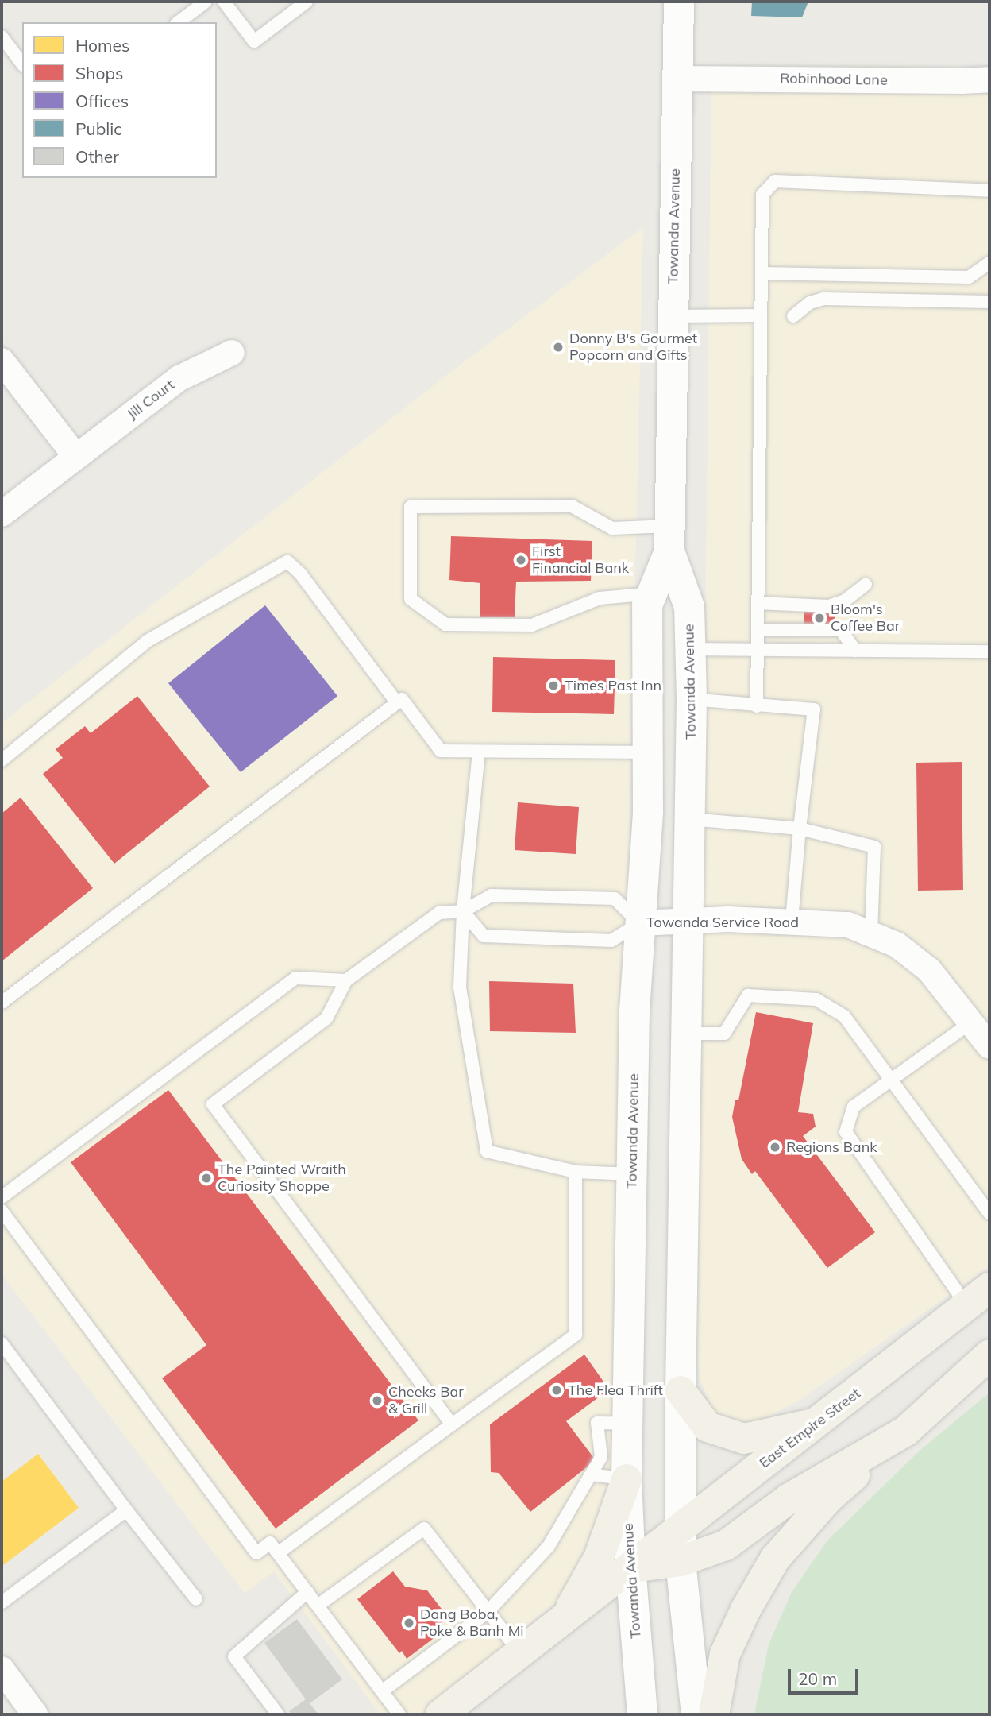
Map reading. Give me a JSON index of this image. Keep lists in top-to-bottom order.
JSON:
{
  "streets": {
    "main road": ["Towanda Avenue", "East Empire Street"],
    "street": ["Robinhood Lane", "Jill Court", "Towanda Service Road"]
  },
  "crossings": [
    ["Robinhood Lane", "Towanda Avenue"],
    ["Towanda Avenue", "Towanda Service Road"],
    ["Towanda Avenue", "East Empire Street"]
  ],
  "places": [
    "Donny B's Gourmet Popcorn and Gifts",
    "First Financial Bank",
    "Bloom's Coffee Bar",
    "Times Past Inn",
    "Regions Bank",
    "The Painted Wraith Curiosity Shoppe",
    "The Flea Thrift",
    "Cheeks Bar & Grill",
    "Dang Boba, Poke & Banh Mi"
  ],
  "legend": [
    "Homes",
    "Shops",
    "Offices",
    "Public",
    "Other"
  ],
  "scale_bar": "20 m"
}
